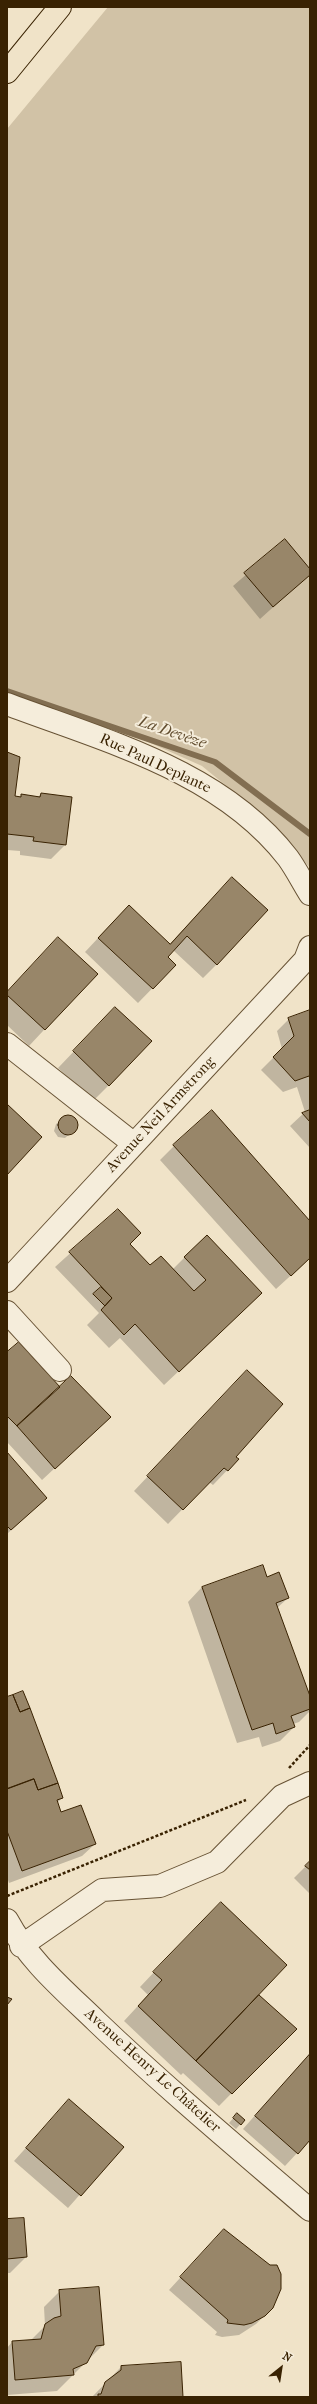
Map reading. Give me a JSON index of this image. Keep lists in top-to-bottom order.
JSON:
{
  "streets": {
    "street": ["Rue Paul Deplante", "Avenue Neil Armstrong", "Avenue Henry Le Châtelier"]
  },
  "water": ["La Devèze"],
  "north": "top right"
}
